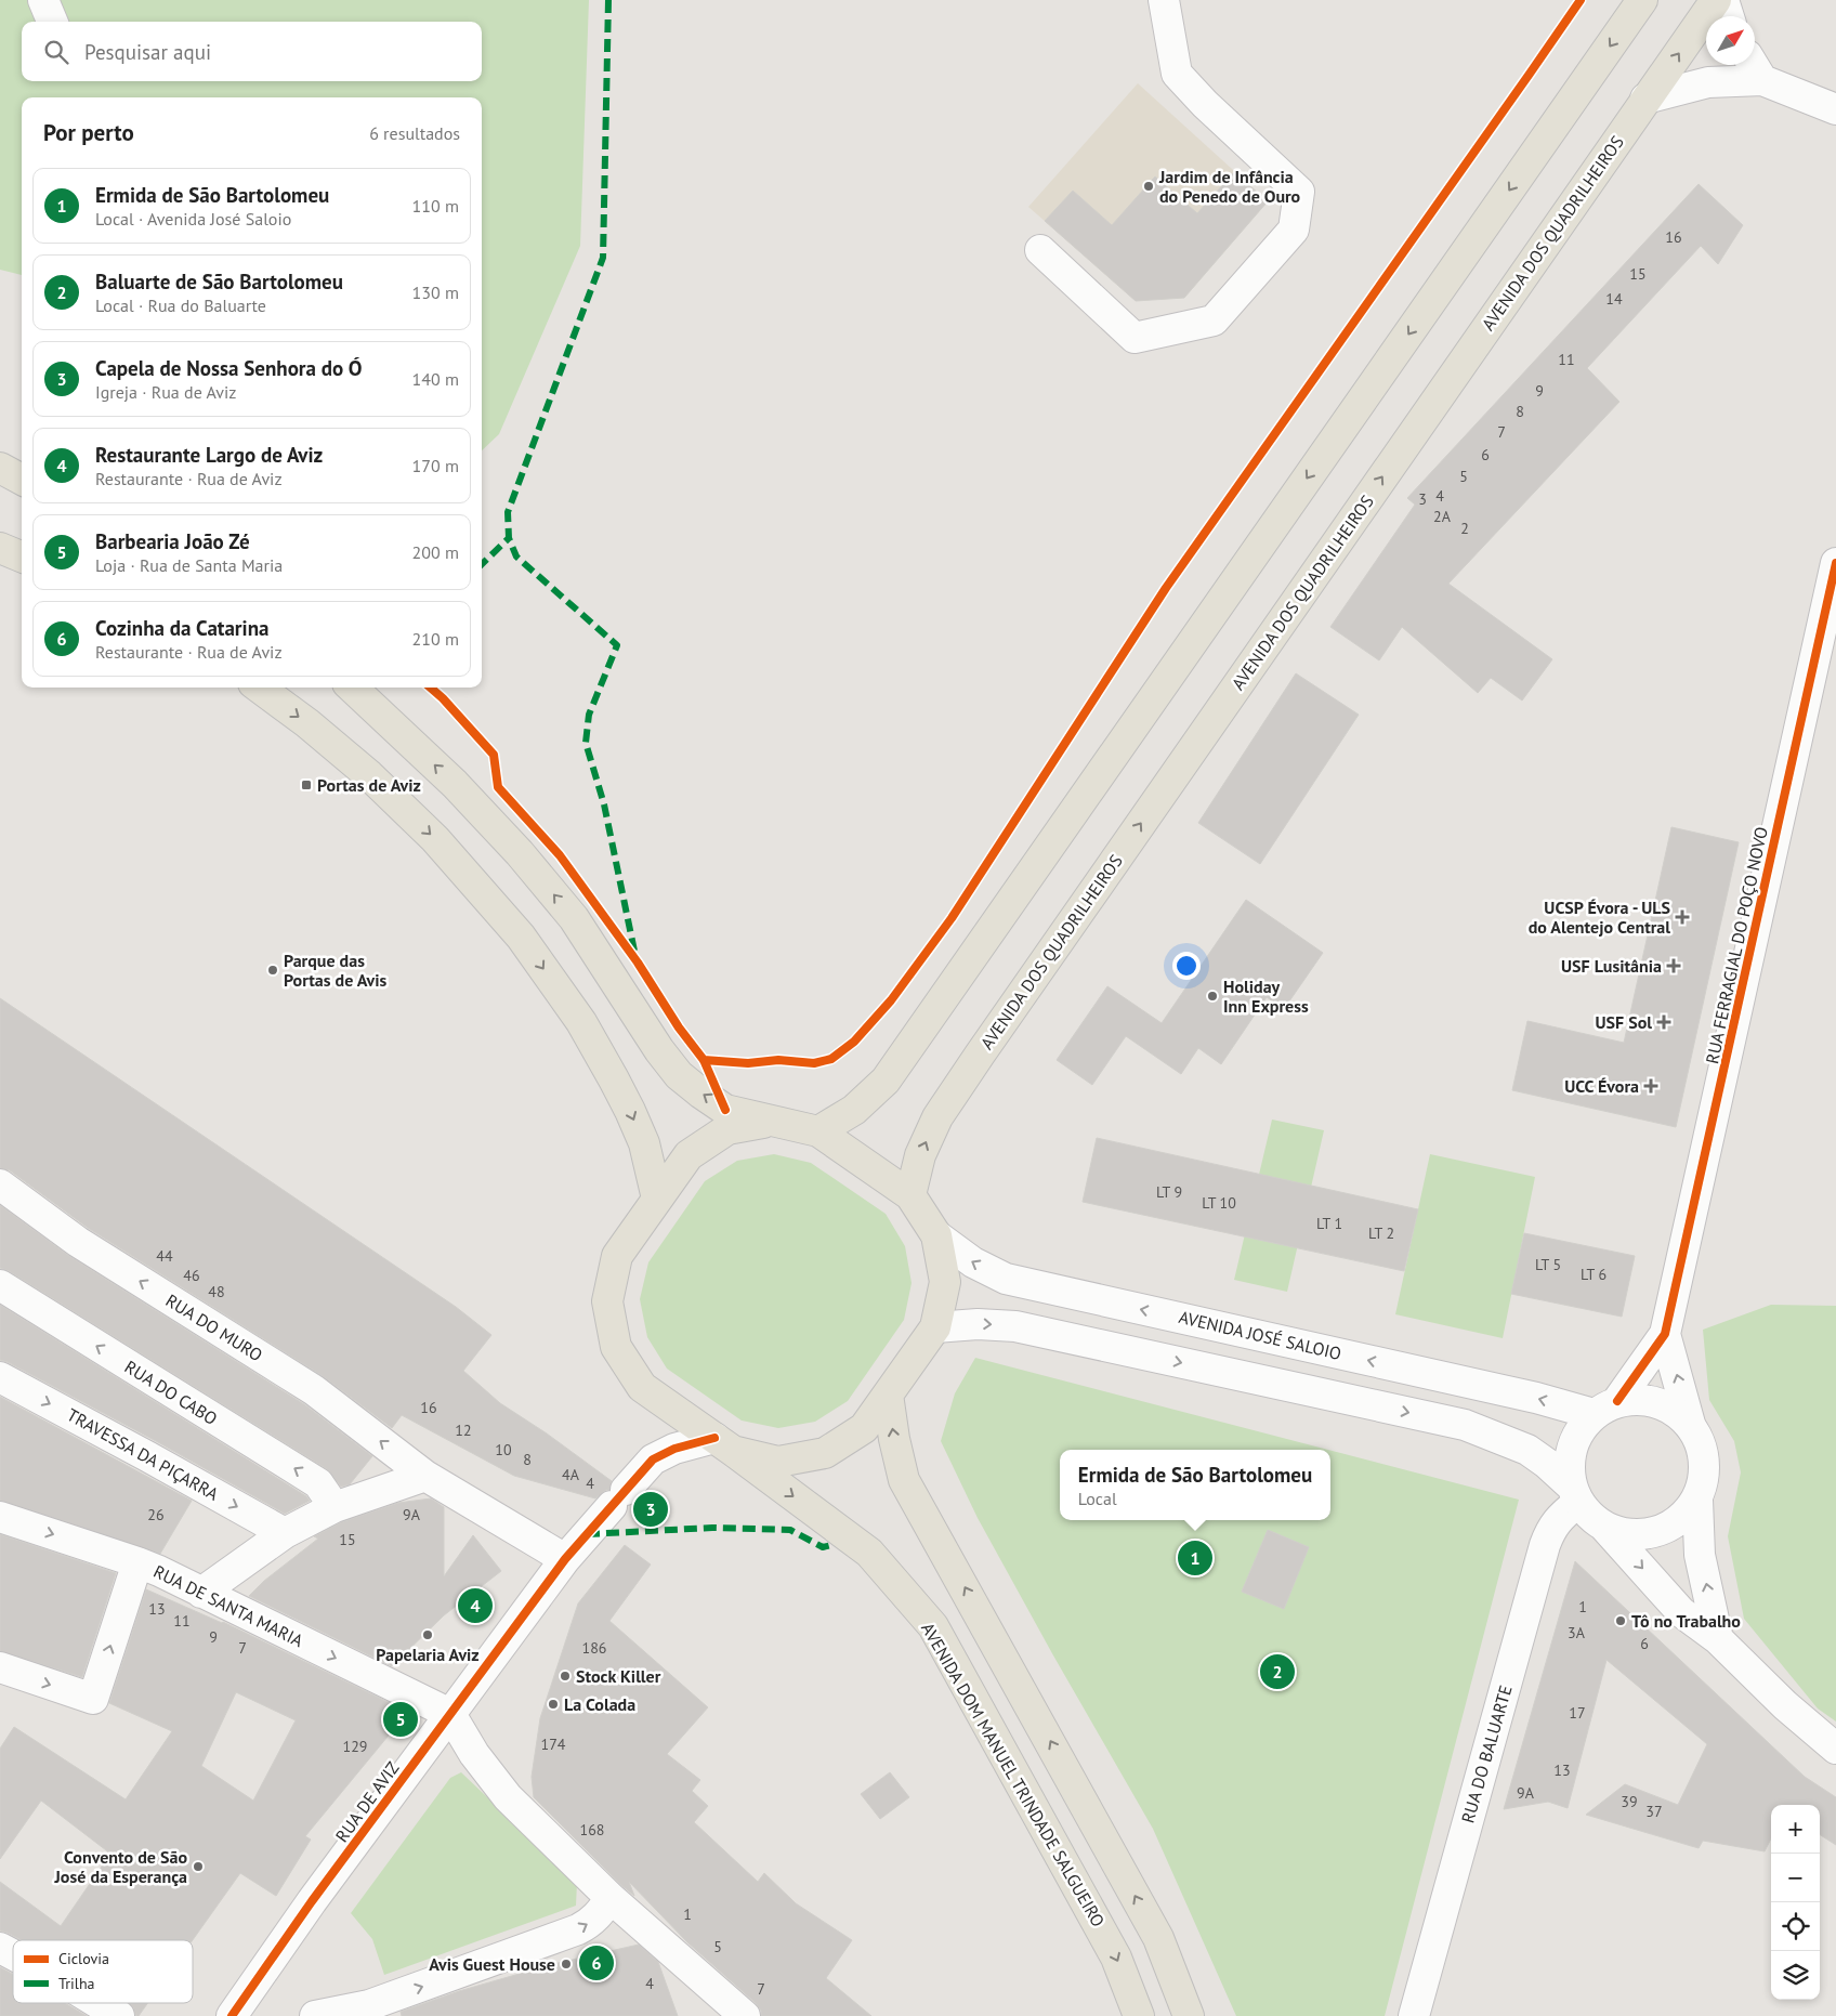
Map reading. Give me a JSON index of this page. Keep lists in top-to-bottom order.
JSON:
{
  "streets": {
    "main road": ["AVENIDA DOS QUADRILHEIROS", "AVENIDA DOM MANUEL TRINDADE SALGUEIRO"],
    "street": [
      "RUA FERRAGIAL DO POÇO NOVO",
      "RUA DO MURO",
      "AVENIDA JOSÉ SALOIO",
      "RUA DO CABO",
      "TRAVESSA DA PIÇARRA",
      "RUA DE SANTA MARIA",
      "RUA DO BALUARTE",
      "RUA DE AVIZ"
    ]
  },
  "crossings": [
    ["AVENIDA DOS QUADRILHEIROS", "AVENIDA DOM MANUEL TRINDADE SALGUEIRO"],
    ["RUA DO MURO", "RUA DE AVIZ"],
    ["AVENIDA JOSÉ SALOIO", "RUA DO BALUARTE"],
    ["AVENIDA JOSÉ SALOIO", "AVENIDA DOM MANUEL TRINDADE SALGUEIRO"],
    ["RUA DE SANTA MARIA", "RUA DE AVIZ"],
    ["AVENIDA DOM MANUEL TRINDADE SALGUEIRO", "RUA DE AVIZ"]
  ],
  "one_way": [
    "RUA DO MURO",
    "RUA DO CABO",
    "TRAVESSA DA PIÇARRA",
    "RUA DE SANTA MARIA"
  ],
  "places": {
    "other": [
      "Jardim de Infância do Penedo de Ouro",
      "Parque das Portas de Avis",
      "Holiday Inn Express",
      "Tô no Trabalho",
      "Papelaria Aviz",
      "Stock Killer",
      "La Colada",
      "Convento de São José da Esperança",
      "Avis Guest House"
    ],
    "transit": ["Portas de Aviz"],
    "health": [
      "UCSP Évora - ULS do Alentejo Central",
      "USF Lusitânia",
      "USF Sol",
      "UCC Évora"
    ]
  },
  "house_numbers": [
    "16",
    "15",
    "14",
    "11",
    "9",
    "8",
    "7",
    "6",
    "5",
    "4",
    "3",
    "2A",
    "2",
    "LT 9",
    "LT 10",
    "LT 1",
    "LT 2",
    "44",
    "LT 5",
    "LT 6",
    "46",
    "48",
    "16",
    "12",
    "10",
    "8",
    "4A",
    "4",
    "26",
    "9A",
    "15",
    "1",
    "13",
    "11",
    "3A",
    "9",
    "6",
    "7",
    "186",
    "17",
    "174",
    "129",
    "13",
    "9A",
    "39",
    "37",
    "168",
    "1",
    "5",
    "4",
    "7"
  ],
  "legend": ["Ciclovia", "Trilha"],
  "north": "top right",
  "page": {
    "search": "Pesquisar aqui",
    "heading": ["Por perto", "6 resultados"],
    "list": [
      {
        "mark": "1",
        "name": "Ermida de São Bartolomeu",
        "note": "Local · Avenida José Saloio",
        "value": "110 m"
      },
      {
        "mark": "2",
        "name": "Baluarte de São Bartolomeu",
        "note": "Local · Rua do Baluarte",
        "value": "130 m"
      },
      {
        "mark": "3",
        "name": "Capela de Nossa Senhora do Ó",
        "note": "Igreja · Rua de Aviz",
        "value": "140 m"
      },
      {
        "mark": "4",
        "name": "Restaurante Largo de Aviz",
        "note": "Restaurante · Rua de Aviz",
        "value": "170 m"
      },
      {
        "mark": "5",
        "name": "Barbearia João Zé",
        "note": "Loja · Rua de Santa Maria",
        "value": "200 m"
      },
      {
        "mark": "6",
        "name": "Cozinha da Catarina",
        "note": "Restaurante · Rua de Aviz",
        "value": "210 m"
      }
    ],
    "popup": ["Ermida de São Bartolomeu", "Local"],
    "pins": [
      "3",
      "1",
      "4",
      "2",
      "5",
      "6"
    ],
    "map_buttons": ["+", "−"]
  }
}
